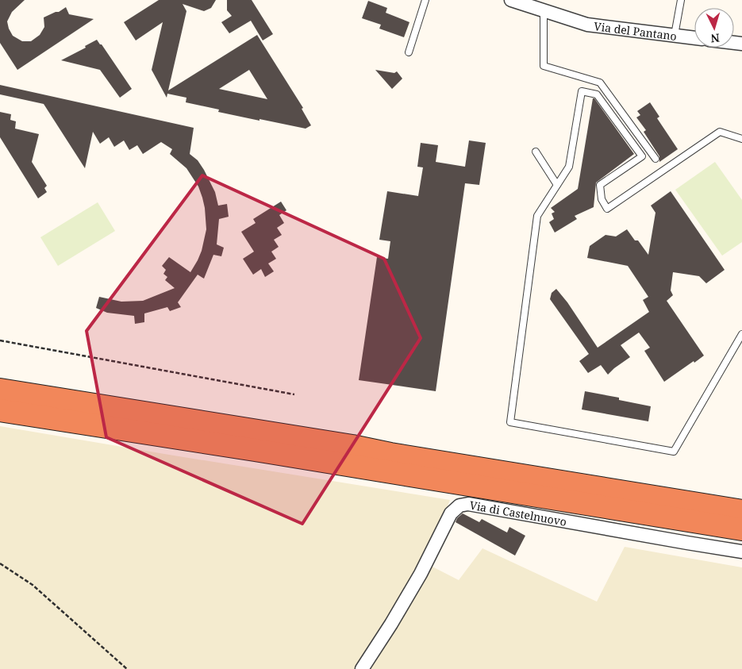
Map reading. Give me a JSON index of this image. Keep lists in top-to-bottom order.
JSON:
{
  "streets": {
    "street": ["Via del Pantano", "Via di Castelnuovo"]
  },
  "north": "bottom"
}
